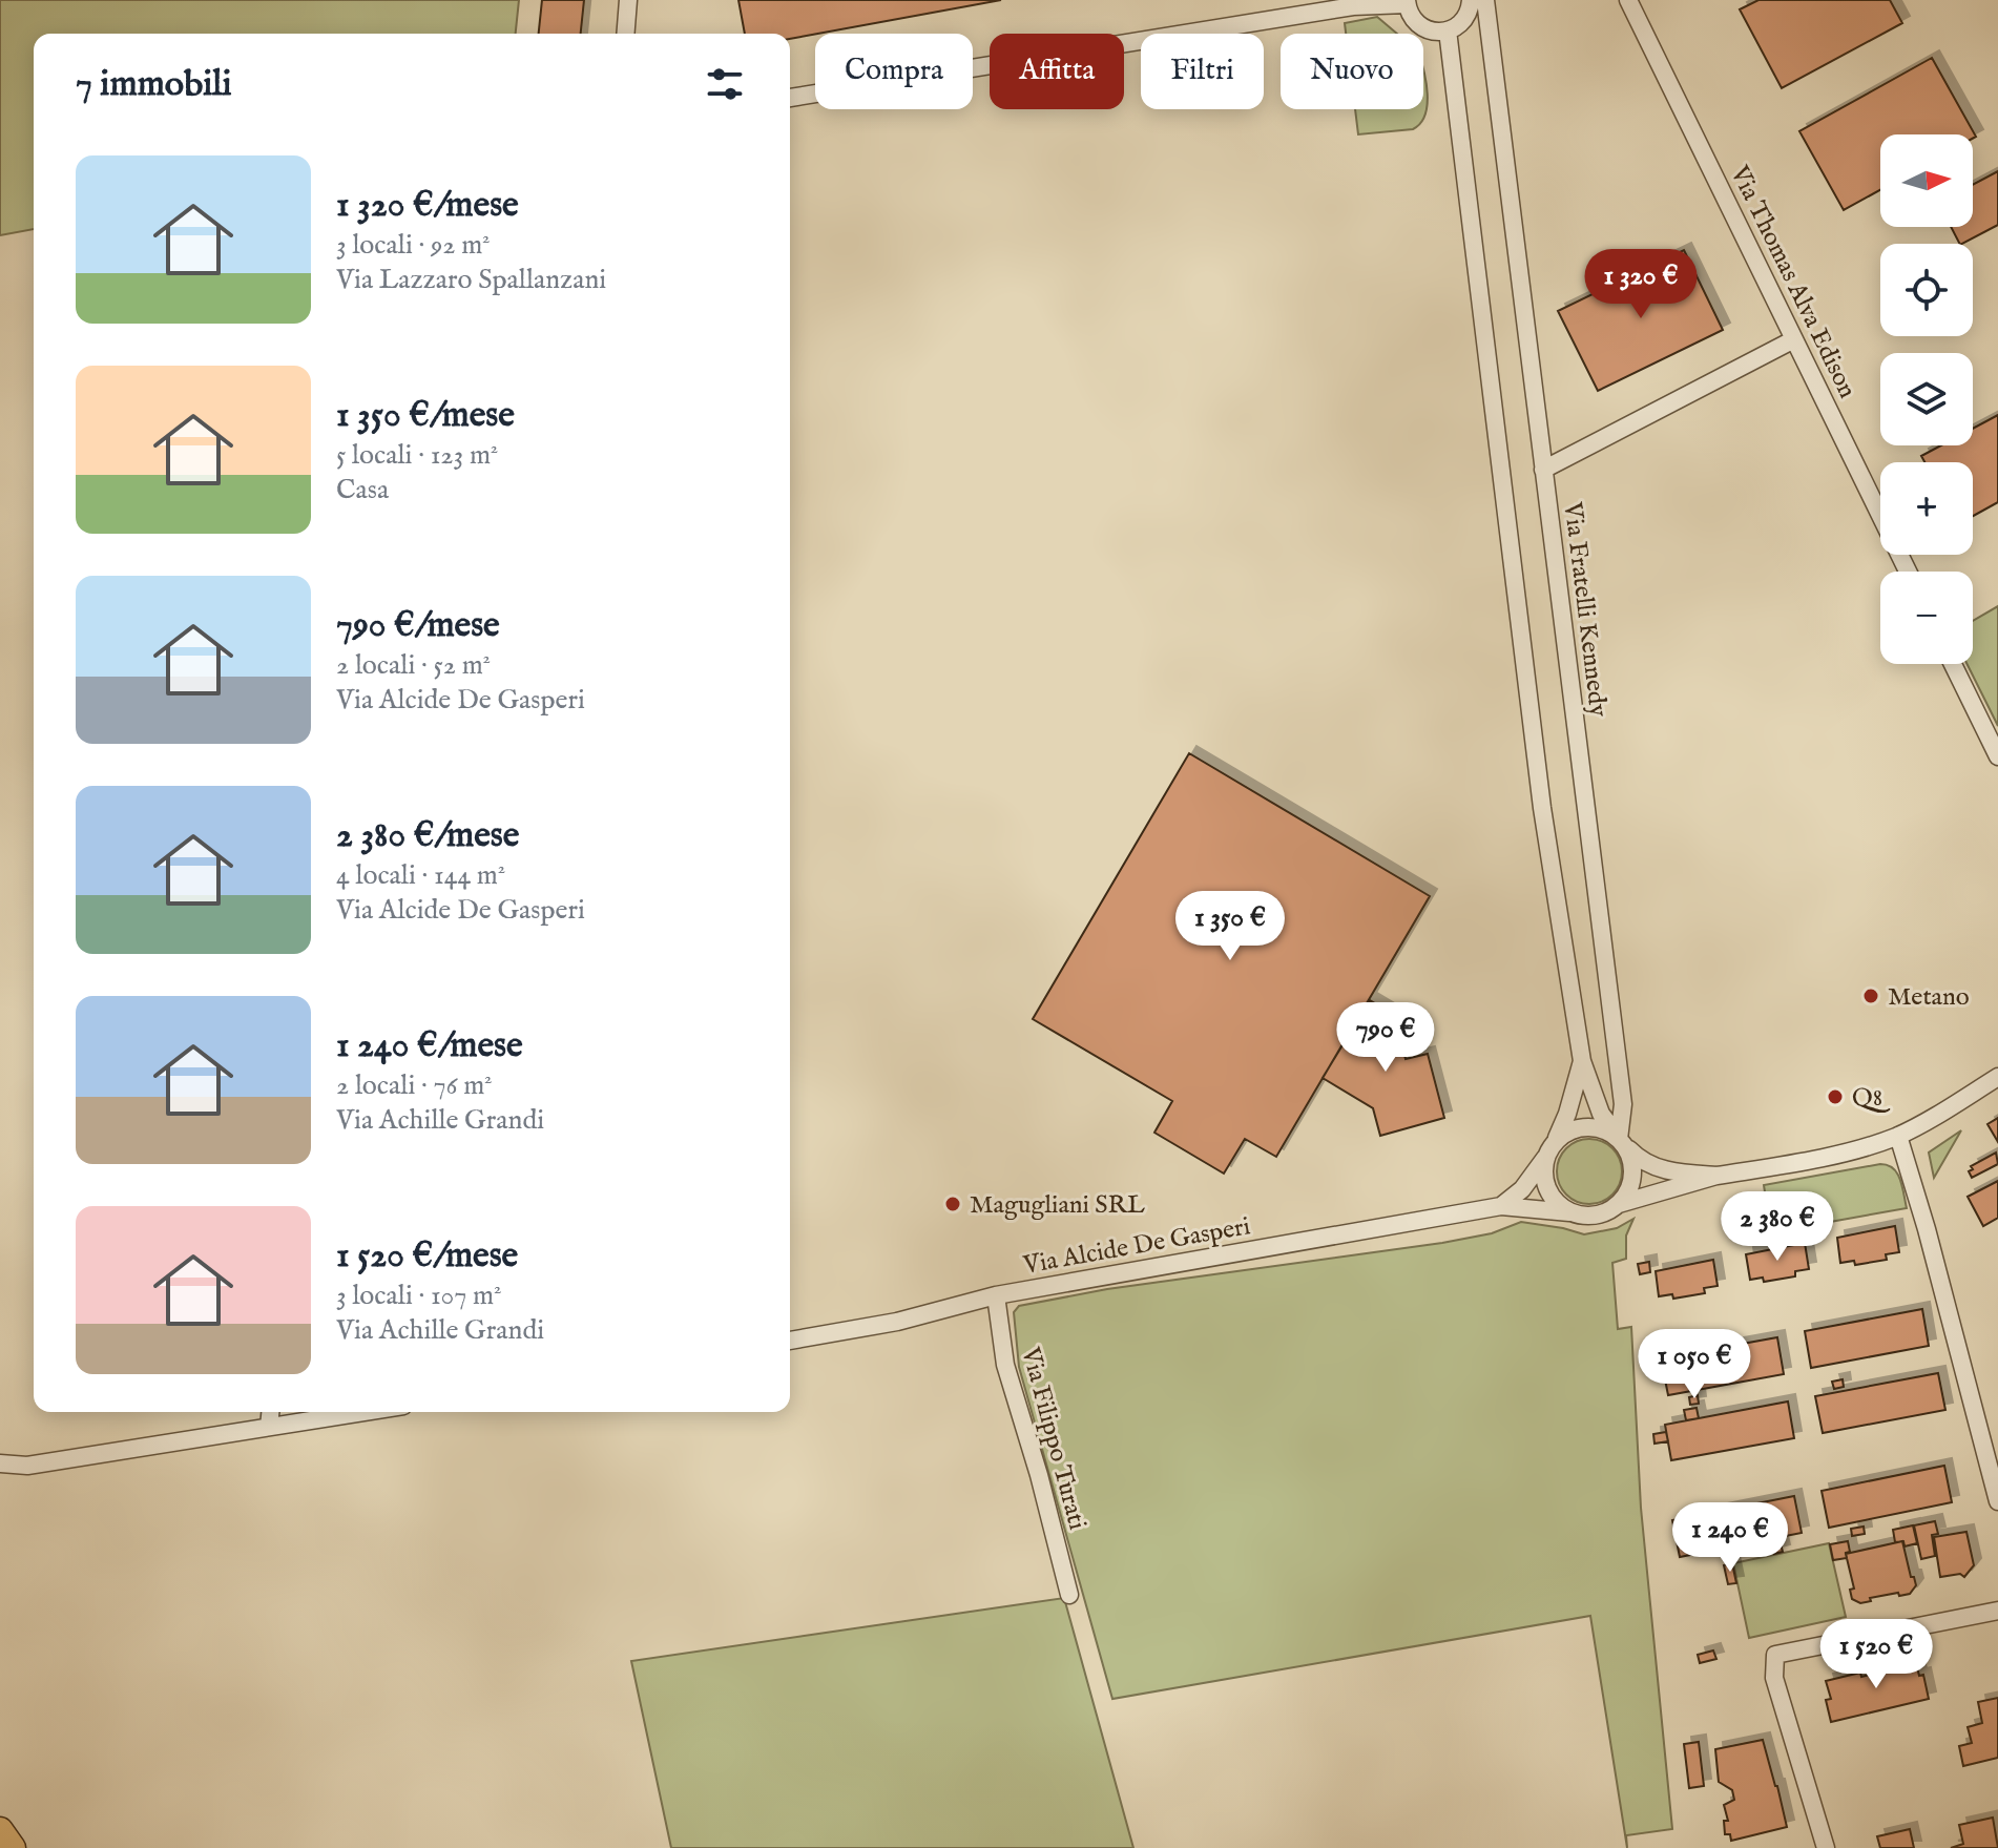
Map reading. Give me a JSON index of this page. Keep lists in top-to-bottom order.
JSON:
{
  "streets": {
    "street": [
      "Via Thomas Alva Edison",
      "Via Fratelli Kennedy",
      "Via Alcide De Gasperi",
      "Via Filippo Turati"
    ]
  },
  "crossings": [
    ["Via Fratelli Kennedy", "Via Alcide De Gasperi"],
    ["Via Alcide De Gasperi", "Via Filippo Turati"]
  ],
  "places": ["Metano", "Q8", "Magugliani SRL"],
  "north": "right",
  "page": {
    "chip": [
      "Compra",
      "Affitta",
      "Filtri",
      "Nuovo"
    ],
    "heading": "7 immobili",
    "map_buttons": ["+", "−"],
    "list": [
      {
        "name": "1 320 €/mese",
        "note": "3 locali · 92 m² · Via Lazzaro Spallanzani"
      },
      {
        "name": "1 350 €/mese",
        "note": "5 locali · 123 m² · Casa"
      },
      {
        "name": "790 €/mese",
        "note": "2 locali · 52 m² · Via Alcide De Gasperi"
      },
      {
        "name": "2 380 €/mese",
        "note": "4 locali · 144 m² · Via Alcide De Gasperi"
      },
      {
        "name": "1 240 €/mese",
        "note": "2 locali · 76 m² · Via Achille Grandi"
      },
      {
        "name": "1 520 €/mese",
        "note": "3 locali · 107 m² · Via Achille Grandi"
      }
    ],
    "price": [
      "1 320 €",
      "1 350 €",
      "790 €",
      "2 380 €",
      "1 050 €",
      "1 240 €",
      "1 520 €"
    ]
  }
}
